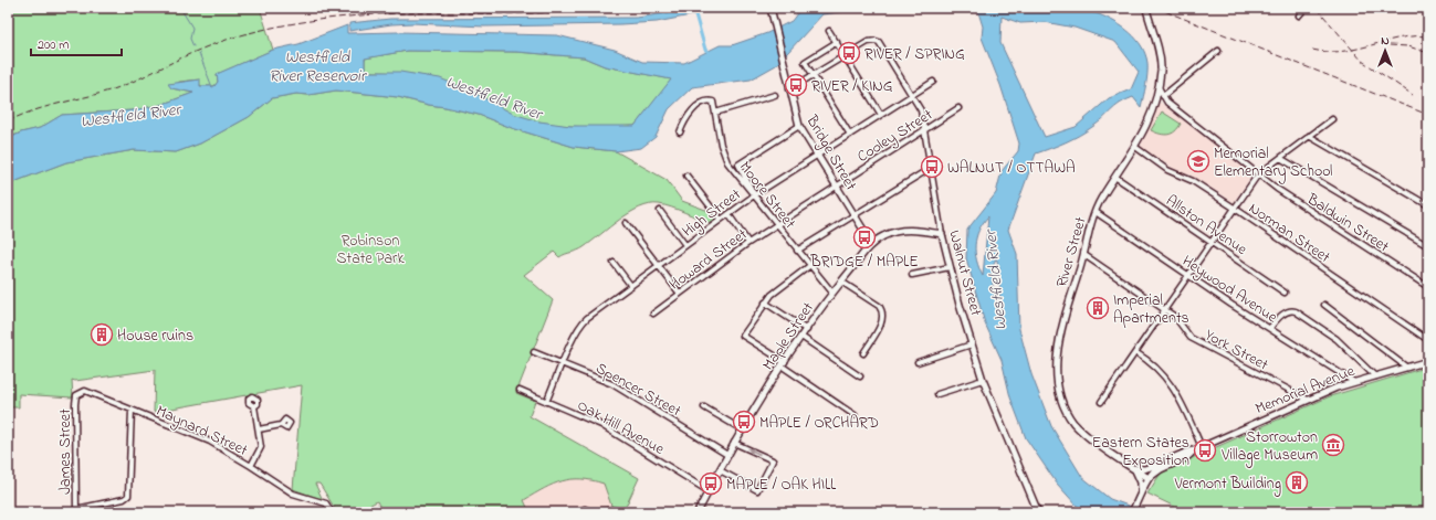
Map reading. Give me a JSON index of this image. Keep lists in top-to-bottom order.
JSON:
{
  "streets": {
    "main road": [
      "Bridge Street",
      "River Street",
      "Walnut Street",
      "Maple Street",
      "Memorial Avenue"
    ],
    "street": [
      "Cooley Street",
      "Moore Street",
      "High Street",
      "Baldwin Street",
      "Allston Avenue",
      "Norman Street",
      "Howard Street",
      "Heywood Avenue",
      "York Street",
      "Spencer Street",
      "Oak Hill Avenue",
      "Maynard Street",
      "James Street"
    ]
  },
  "crossings": [
    ["Cooley Street", "Bridge Street"],
    ["Cooley Street", "Moore Street"],
    ["Cooley Street", "Howard Street"],
    ["Cooley Street", "Walnut Street"],
    ["Bridge Street", "High Street"],
    ["Bridge Street", "Maple Street"],
    ["Moore Street", "High Street"],
    ["Moore Street", "Howard Street"],
    ["Moore Street", "Maple Street"],
    ["High Street", "Walnut Street"],
    ["High Street", "Spencer Street"],
    ["High Street", "Oak Hill Avenue"],
    ["Baldwin Street", "River Street"],
    ["Allston Avenue", "River Street"],
    ["Norman Street", "River Street"],
    ["River Street", "Heywood Avenue"],
    ["River Street", "York Street"],
    ["River Street", "Memorial Avenue"],
    ["Walnut Street", "Maple Street"],
    ["Heywood Avenue", "Memorial Avenue"],
    ["Maple Street", "Spencer Street"],
    ["Maple Street", "Oak Hill Avenue"],
    ["York Street", "Memorial Avenue"],
    ["Maynard Street", "James Street"]
  ],
  "water": ["Westfield River Reservoir", "Westfield River"],
  "parks": ["Robinson State Park"],
  "places": {
    "bus stop": [
      "RIVER / SPRING",
      "RIVER / KING",
      "WALNUT / OTTAWA",
      "BRIDGE / MAPLE",
      "MAPLE / ORCHARD",
      "Eastern States Exposition",
      "MAPLE / OAK HILL"
    ],
    "school or university": ["Memorial Elementary School"],
    "building": ["Imperial Apartments", "House ruins", "Vermont Building"],
    "museum": ["Storrowton Village Museum"]
  },
  "scale_bar": "200 m",
  "north": "top"
}
